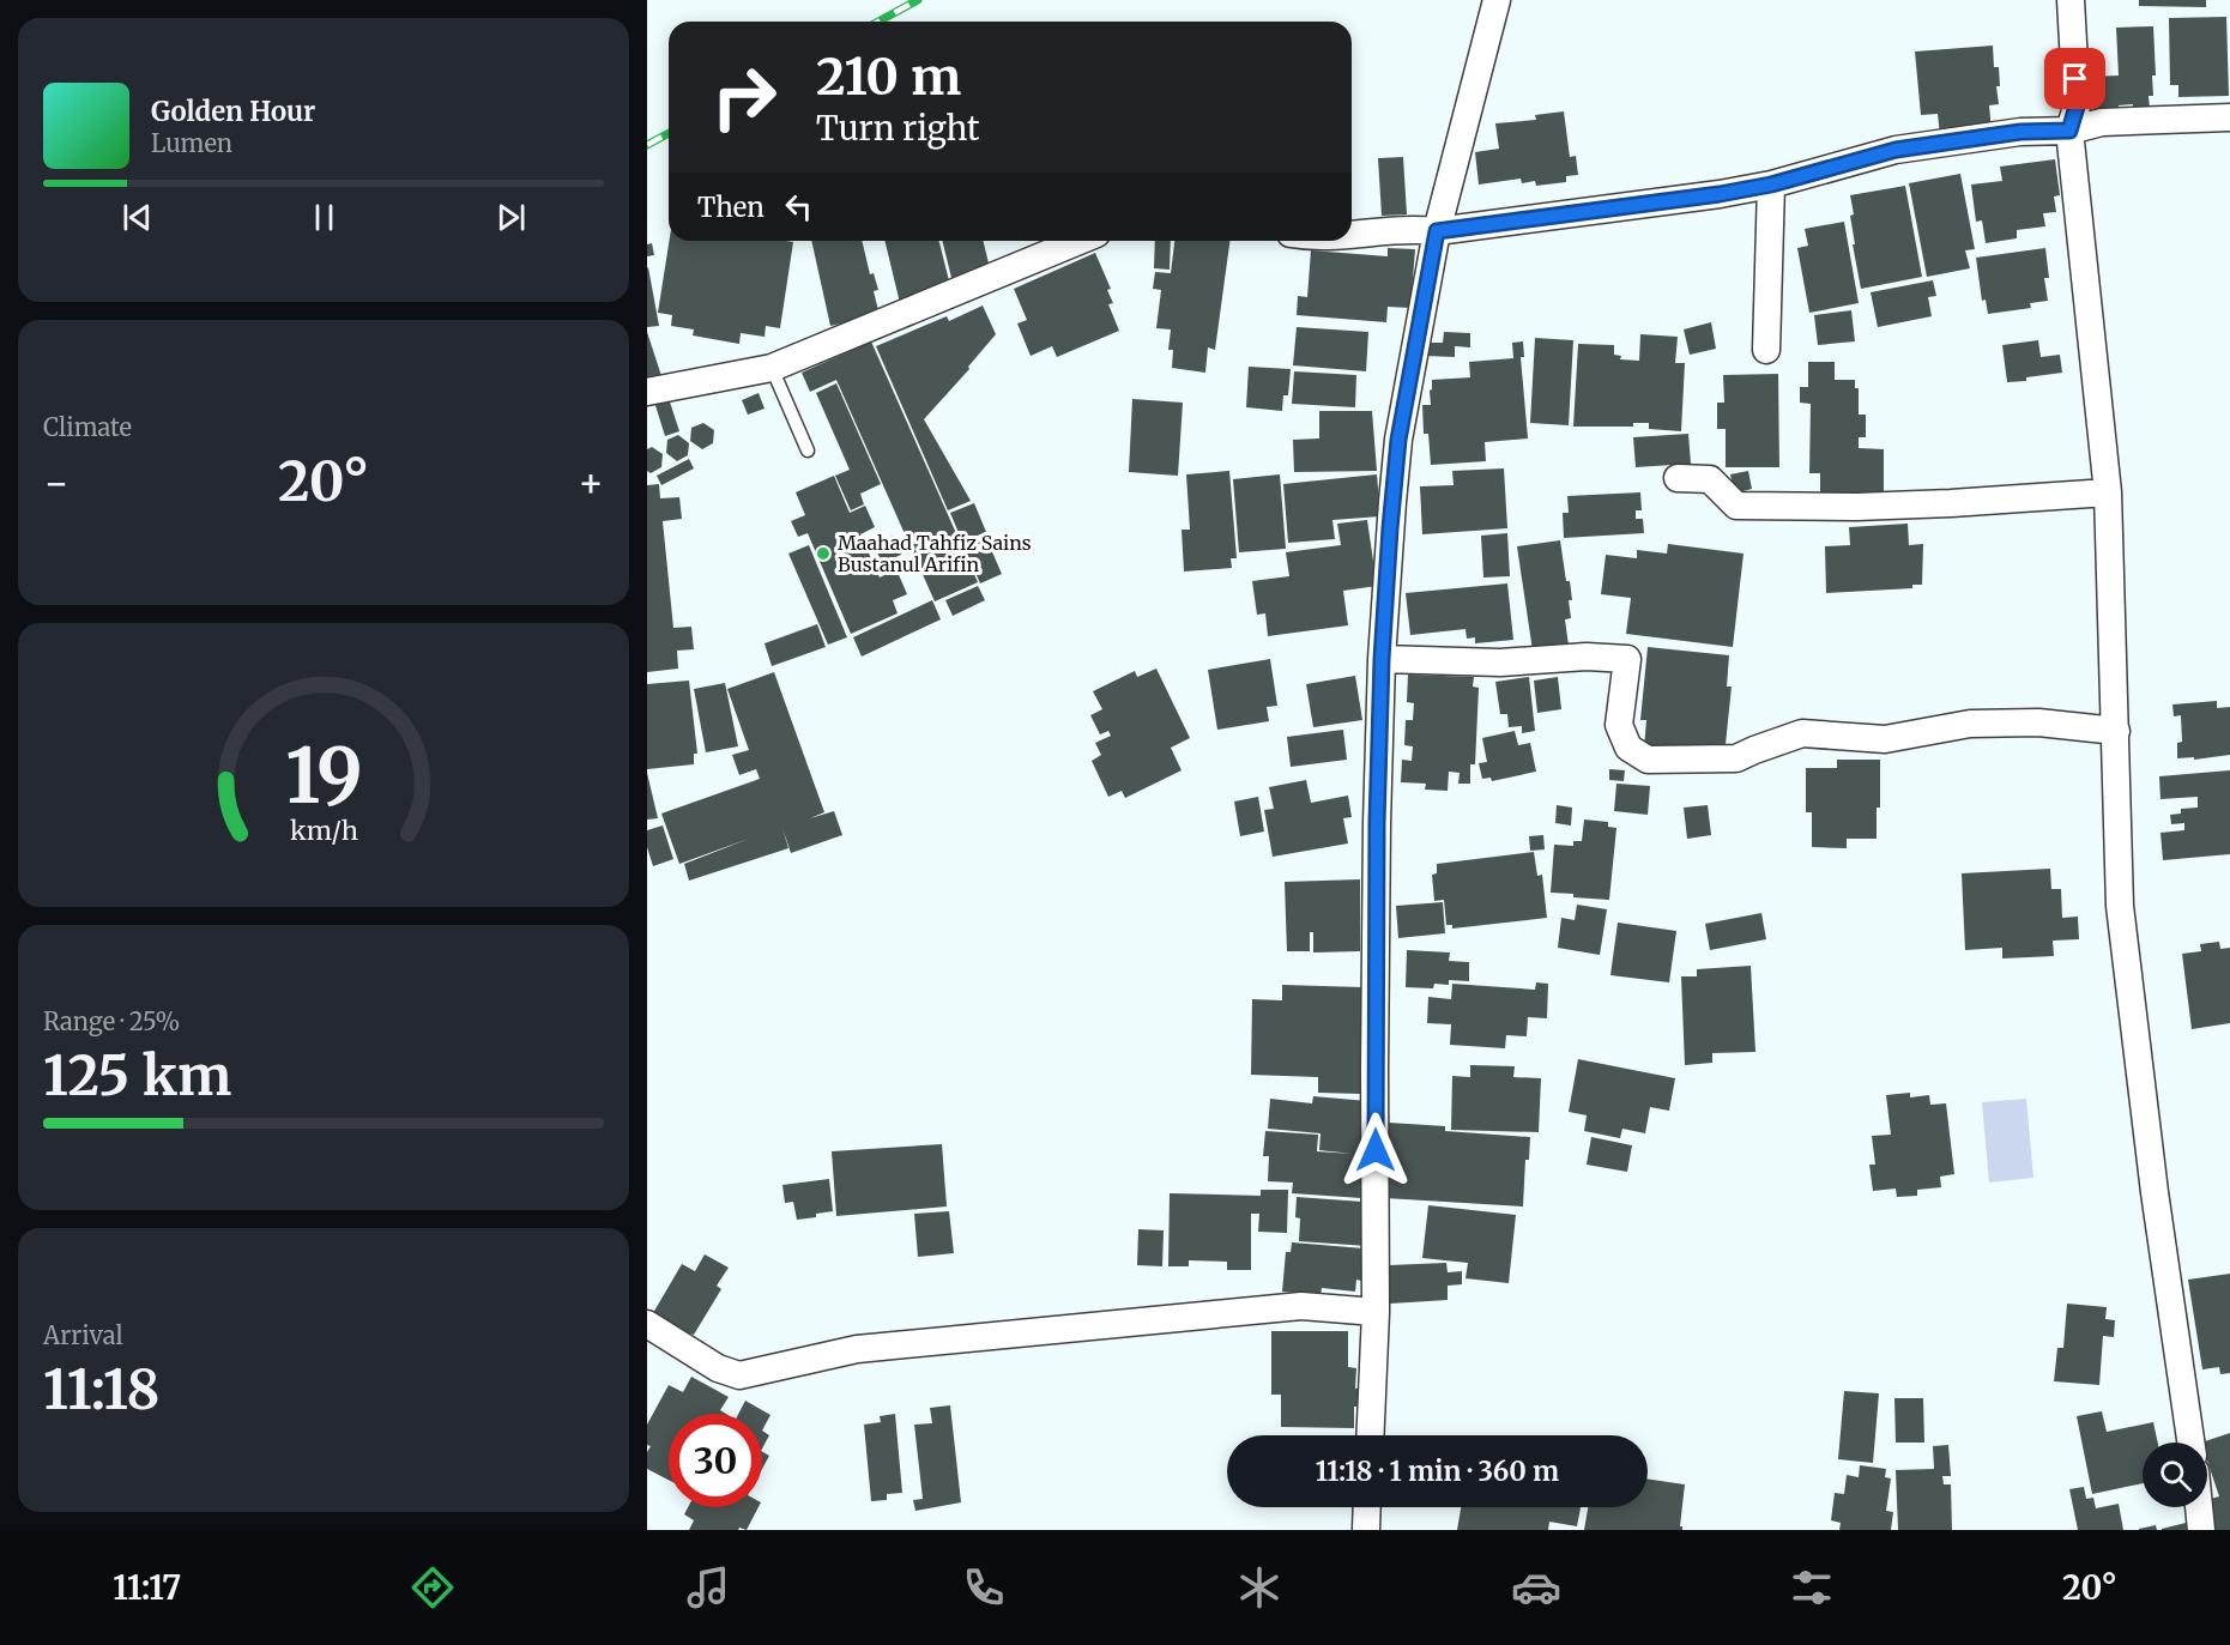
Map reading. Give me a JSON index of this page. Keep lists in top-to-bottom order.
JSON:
{
  "places": ["Maahad Tahfiz Sains Bustanul Arifin"],
  "page": {
    "turn": ["210 m", "Turn right"],
    "song": ["Golden Hour", "Lumen"],
    "then": "Then",
    "tile": [
      "Climate",
      ["Range · 25%", "125 km"],
      ["Arrival", "11:18"]
    ],
    "heat": ["−", "20°", "+"],
    "limit": "30",
    "trip": "11:18 · 1 min · 360 m",
    "tabs": ["11:17", "20°"],
    "gauge": ["19", "km/h"]
  }
}
